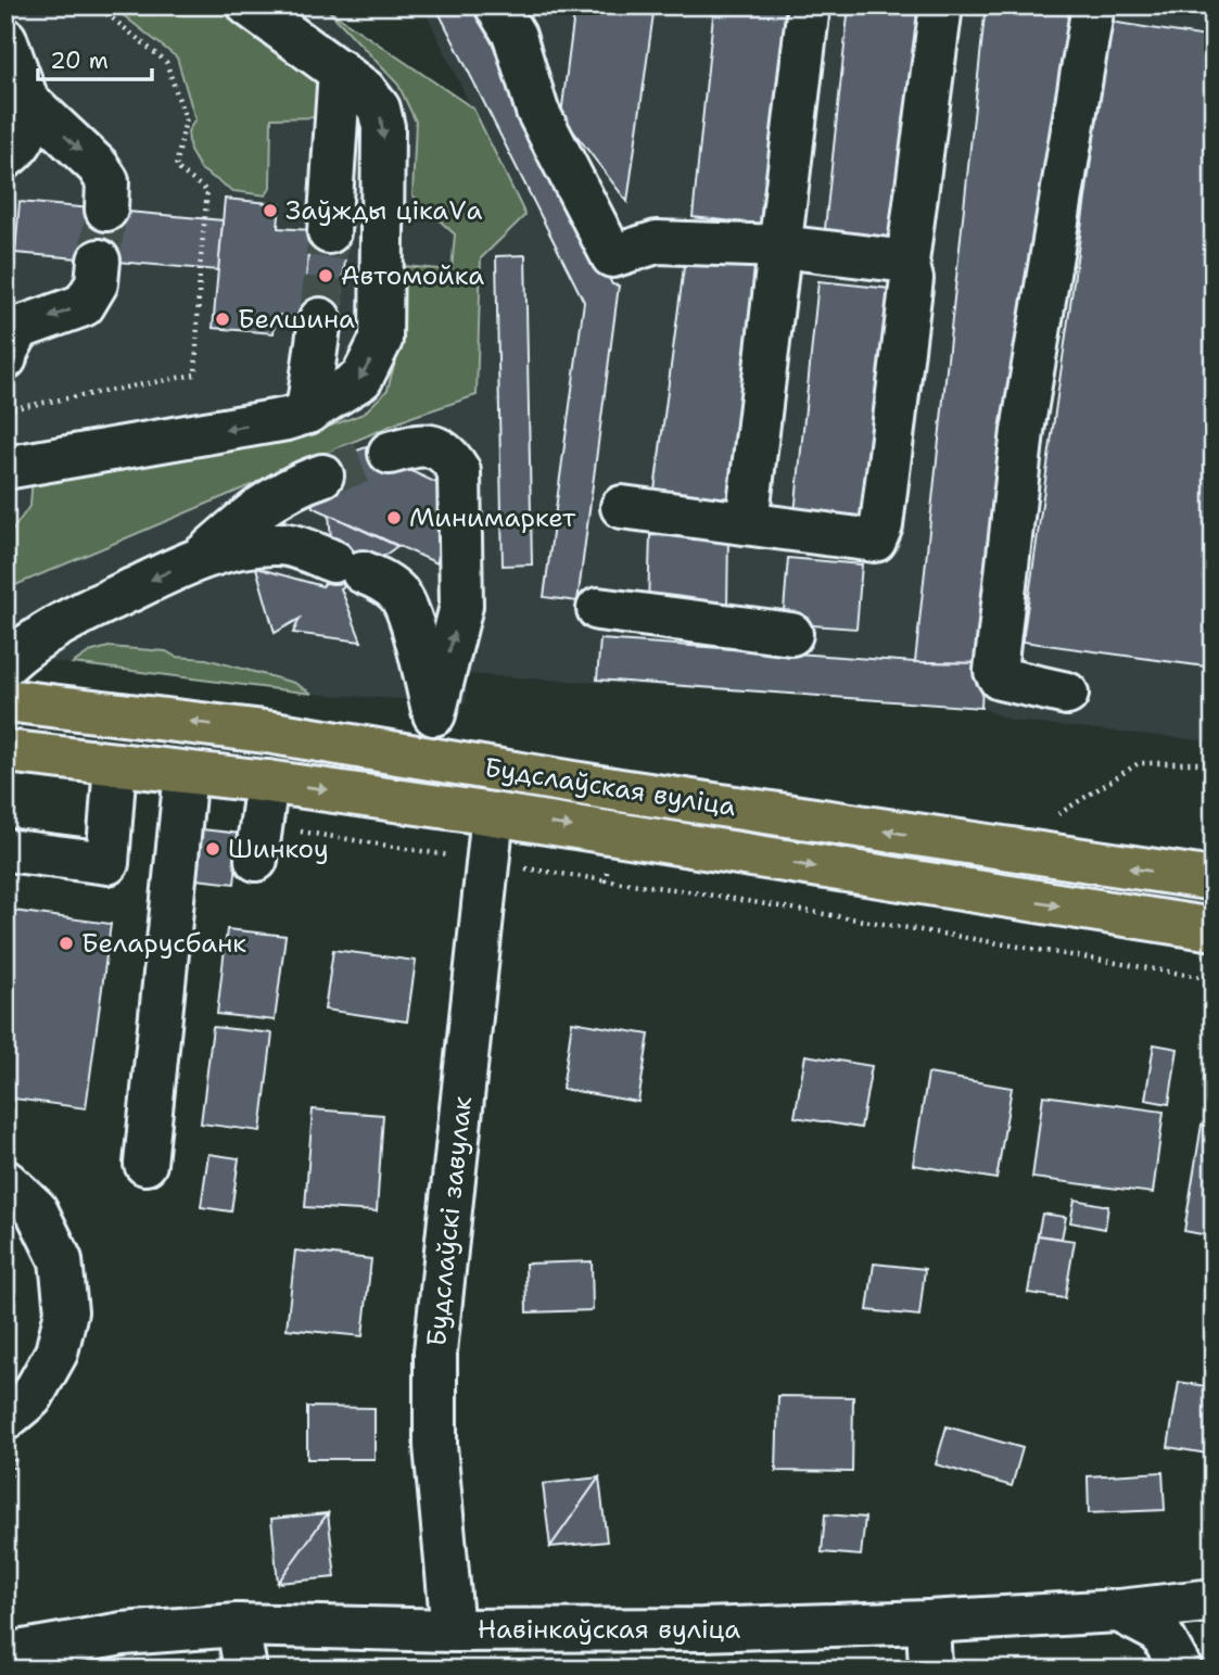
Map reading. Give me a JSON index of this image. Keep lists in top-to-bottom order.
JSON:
{
  "streets": {
    "main road": ["Будслаўская вуліца"],
    "street": ["Будслаўскі завулак", "Навінкаўская вуліца"]
  },
  "crossings": [
    ["Будслаўская вуліца", "Будслаўскі завулак"],
    ["Будслаўскі завулак", "Навінкаўская вуліца"]
  ],
  "places": [
    "Заўжды цікаVа",
    "Автомойка",
    "Белшина",
    "Минимаркет",
    "Шинкоу",
    "Беларусбанк"
  ],
  "scale_bar": "20 m"
}
